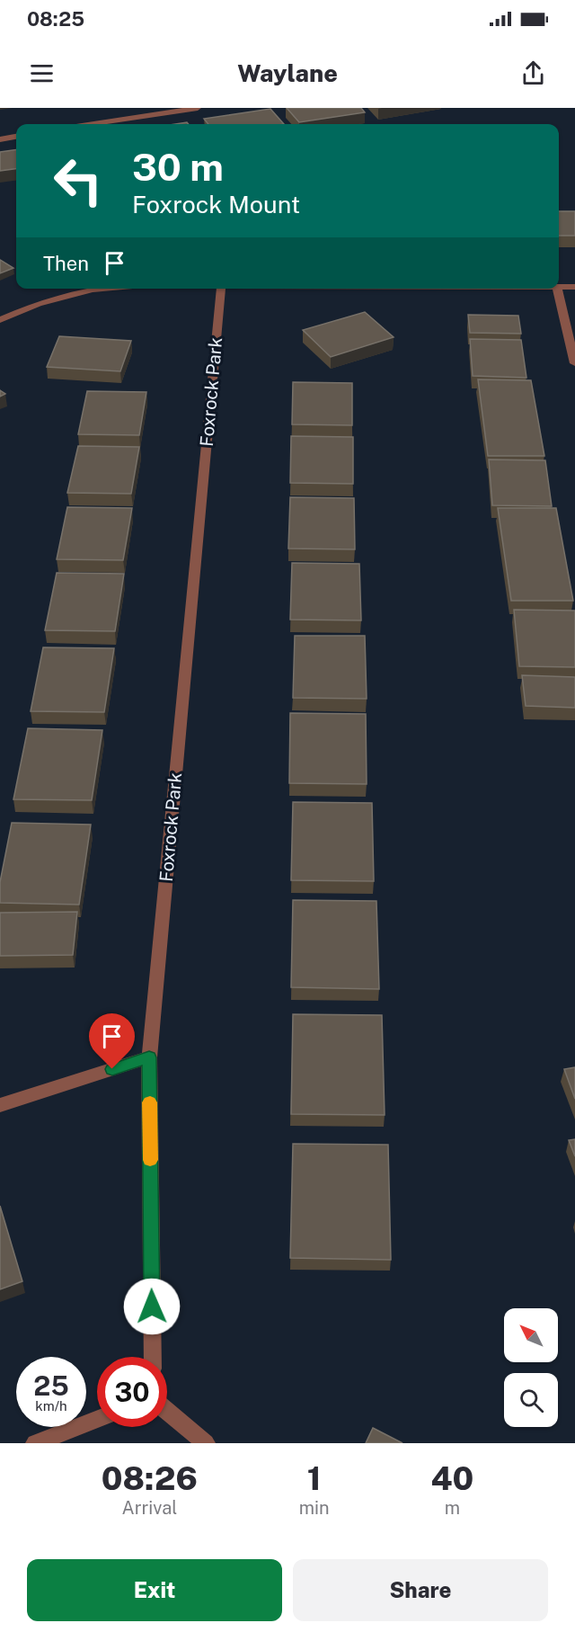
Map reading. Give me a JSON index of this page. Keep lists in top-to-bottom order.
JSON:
{
  "streets": {
    "street": ["Foxrock Park"]
  },
  "north": "top left",
  "page": {
    "status": "08:25",
    "header": "Waylane",
    "turn": ["30 m", "Foxrock Mount"],
    "then": "Then",
    "speed": "25 km/h",
    "limit": "30",
    "eta": [
      "08:26",
      "Arrival",
      "1",
      "min",
      "40",
      "m"
    ],
    "buttons": ["Exit", "Share"]
  }
}
